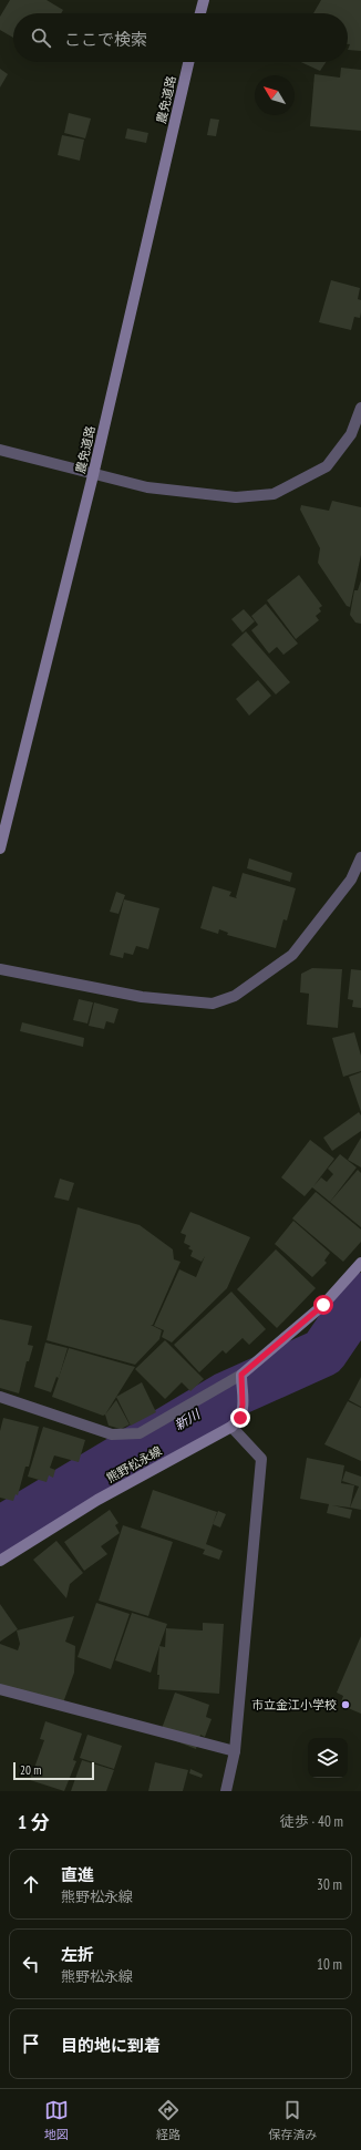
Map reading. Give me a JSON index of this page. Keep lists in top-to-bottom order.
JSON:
{
  "streets": {
    "street": ["農免道路", "熊野松永線"]
  },
  "water": ["新川"],
  "places": ["市立金江小学校"],
  "scale_bar": "20 m",
  "north": "top left",
  "page": {
    "search": "ここで検索",
    "scale": "20 m",
    "heading": ["1 分", "徒歩 · 40 m"],
    "list": [
      ["直進", "熊野松永線", "30 m"],
      ["左折", "熊野松永線", "10 m"],
      "目的地に到着"
    ],
    "nav": ["地図", "経路", "保存済み"]
  }
}
